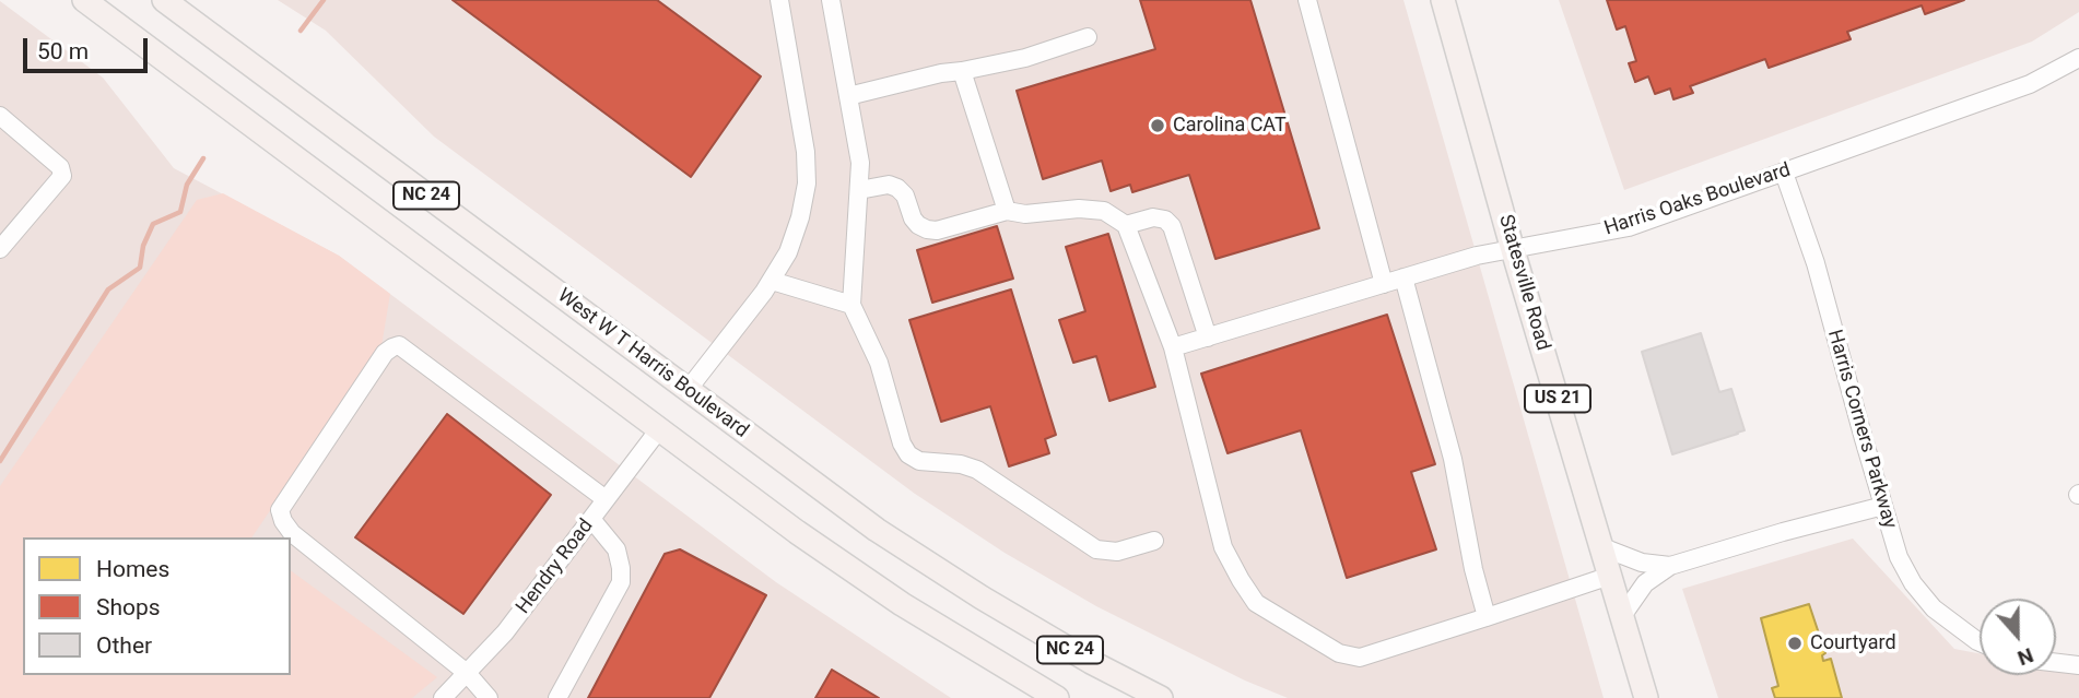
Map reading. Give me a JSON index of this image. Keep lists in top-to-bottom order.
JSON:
{
  "streets": {
    "main road": [
      "NC 24",
      "Statesville Road",
      "West W T Harris Boulevard",
      "US 21"
    ],
    "street": ["Harris Oaks Boulevard", "Harris Corners Parkway", "Hendry Road"]
  },
  "crossings": [
    ["NC 24", "Hendry Road"],
    ["Harris Oaks Boulevard", "Statesville Road"],
    ["Harris Oaks Boulevard", "Harris Corners Parkway"]
  ],
  "places": ["Carolina CAT", "Courtyard"],
  "legend": ["Homes", "Shops", "Other"],
  "scale_bar": "50 m",
  "north": "bottom"
}
